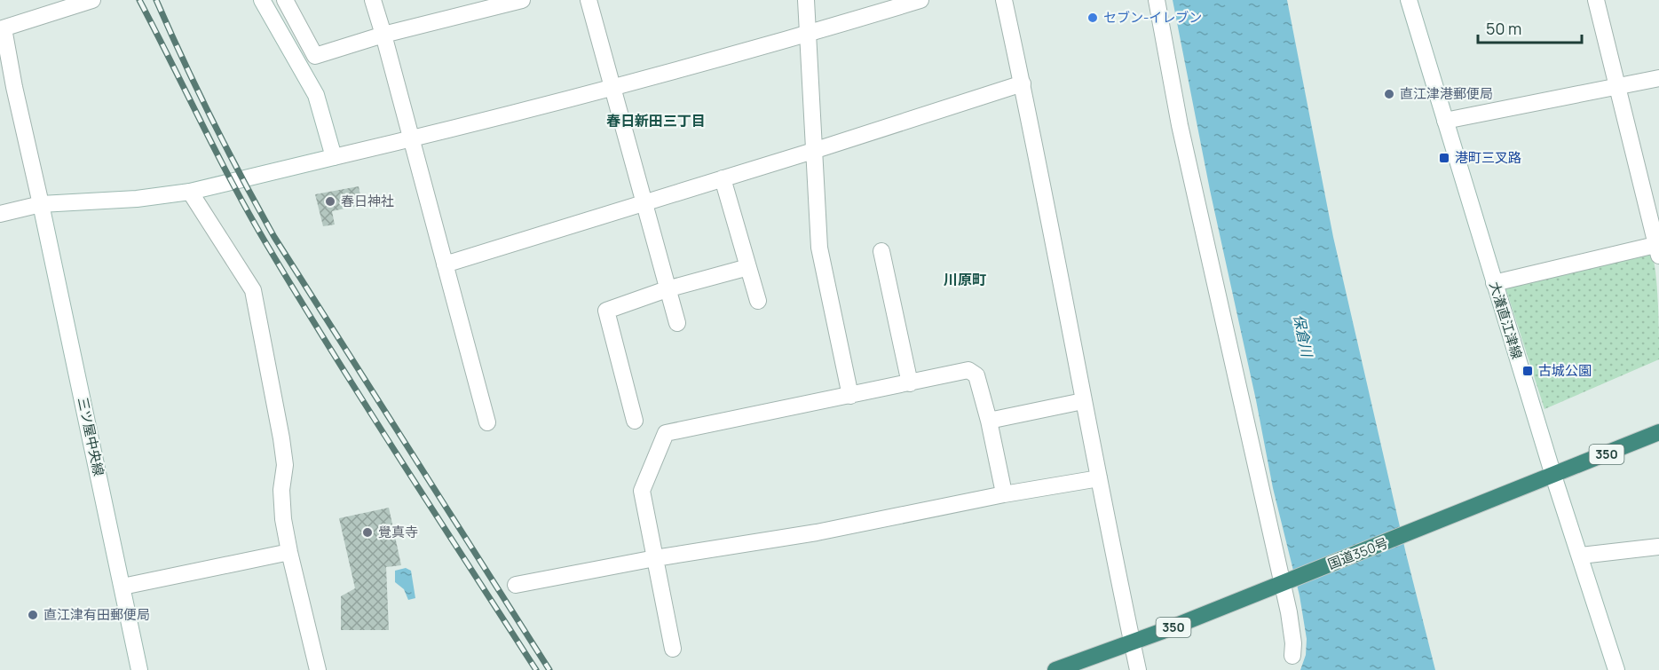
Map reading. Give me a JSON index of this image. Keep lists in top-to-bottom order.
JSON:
{
  "streets": {
    "highway": ["350", "国道350号"],
    "street": ["大瀁直江津線", "三ツ屋中央線"]
  },
  "crossings": [
    ["大瀁直江津線", "国道350号"]
  ],
  "districts": ["春日新田三丁目", "川原町"],
  "water": ["保倉川"],
  "places": {
    "other": [
      "セブン-イレブン",
      "直江津港郵便局",
      "春日神社",
      "覺真寺",
      "直江津有田郵便局"
    ],
    "transit": ["港町三叉路", "古城公園"]
  },
  "scale_bar": "50 m"
}
